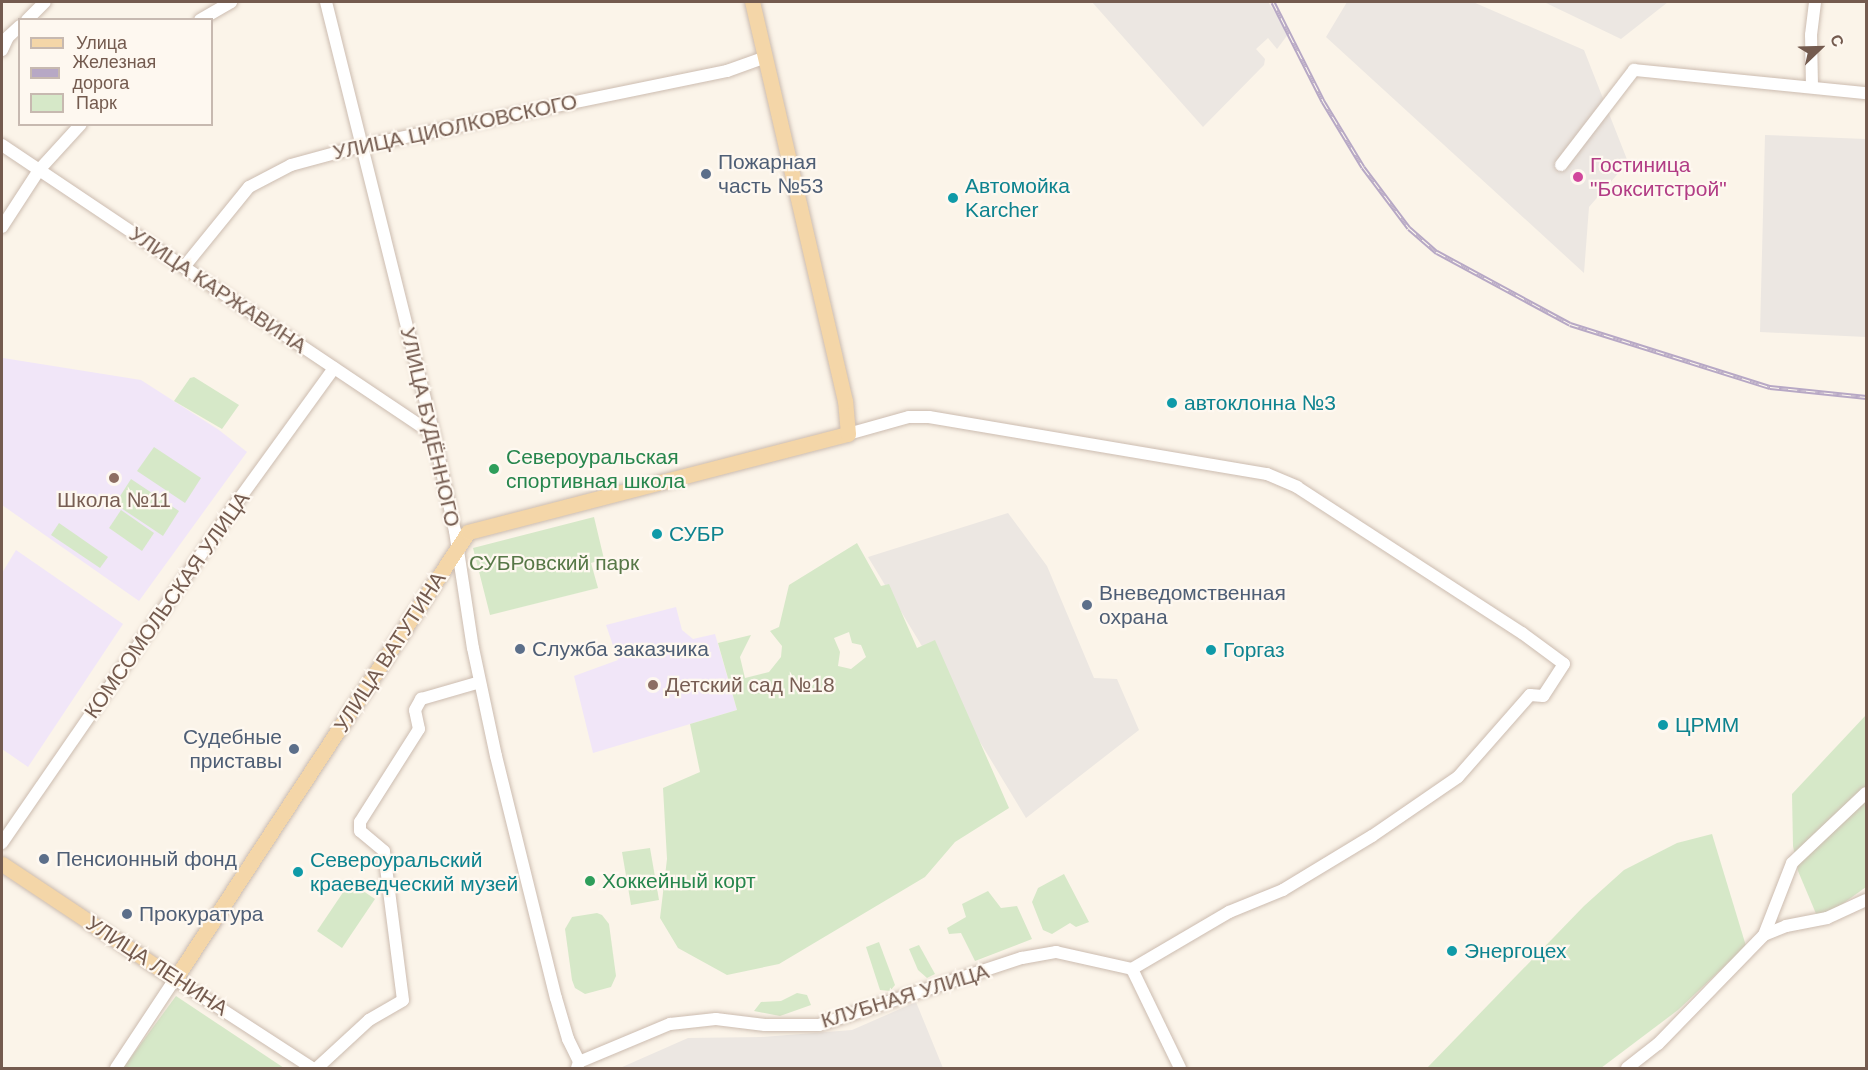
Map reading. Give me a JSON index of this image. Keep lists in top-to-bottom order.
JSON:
{
  "streets": {
    "main road": ["УЛИЦА ВАТУТИНА", "УЛИЦА ЛЕНИНА"],
    "street": [
      "УЛИЦА ЦИОЛКОВСКОГО",
      "УЛИЦА КАРЖАВИНА",
      "УЛИЦА БУДЁННОГО",
      "КОМСОМОЛЬСКАЯ УЛИЦА",
      "КЛУБНАЯ УЛИЦА"
    ]
  },
  "crossings": [
    ["УЛИЦА ЦИОЛКОВСКОГО", "УЛИЦА КАРЖАВИНА"],
    ["УЛИЦА ЦИОЛКОВСКОГО", "УЛИЦА БУДЁННОГО"],
    ["УЛИЦА КАРЖАВИНА", "УЛИЦА БУДЁННОГО"],
    ["УЛИЦА КАРЖАВИНА", "КОМСОМОЛЬСКАЯ УЛИЦА"],
    ["УЛИЦА БУДЁННОГО", "УЛИЦА ВАТУТИНА"],
    ["УЛИЦА БУДЁННОГО", "КЛУБНАЯ УЛИЦА"],
    ["УЛИЦА ВАТУТИНА", "УЛИЦА ЛЕНИНА"]
  ],
  "parks": ["СУБРовский парк"],
  "places": [
    "Пожарная часть №53",
    "Гостиница \"Бокситстрой\"",
    "Автомойка Karcher",
    "автоклонна №3",
    "Североуральская спортивная школа",
    "Школа №11",
    "СУБР",
    "Вневедомственная охрана",
    "Служба заказчика",
    "Горгаз",
    "Детский сад №18",
    "ЦРММ",
    "Судебные приставы",
    "Пенсионный фонд",
    "Североуральский краеведческий музей",
    "Хоккейный корт",
    "Прокуратура",
    "Энергоцех"
  ],
  "legend": ["Улица", "Железная дорога", "Парк"],
  "north": "top right"
}
